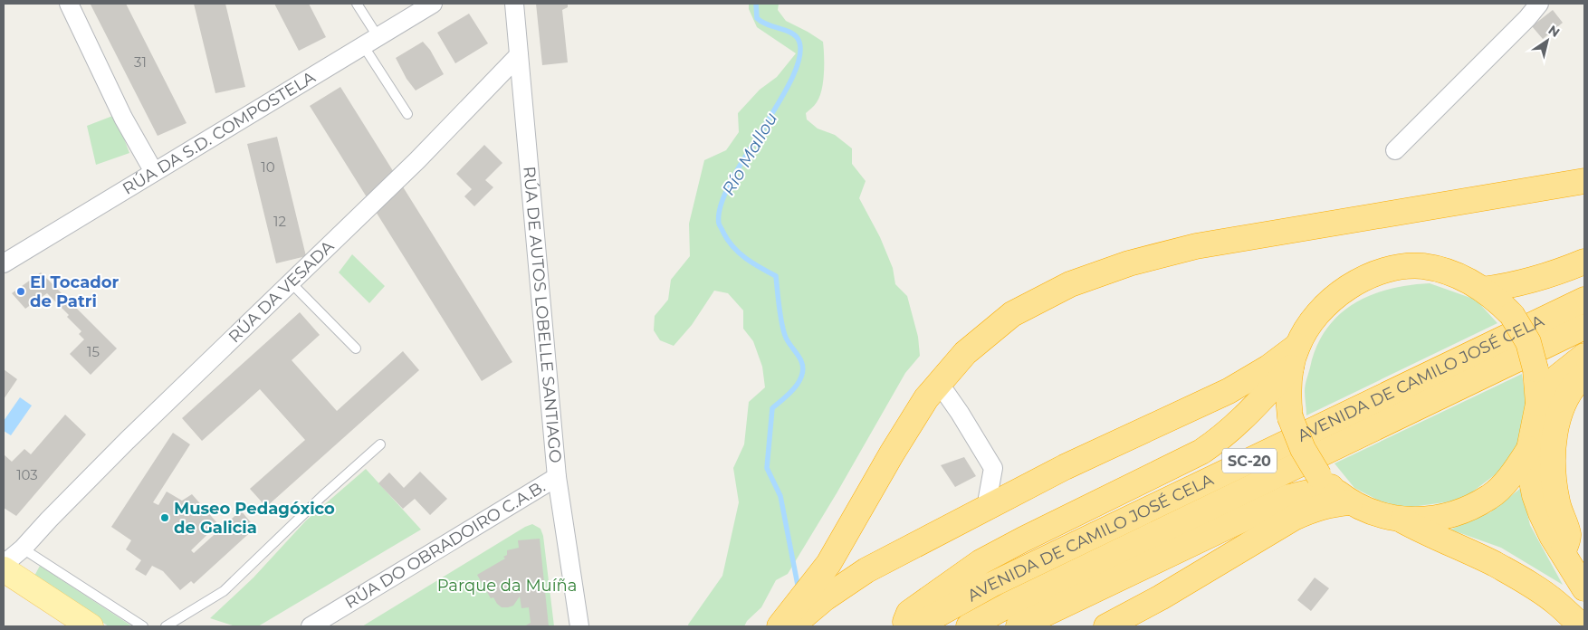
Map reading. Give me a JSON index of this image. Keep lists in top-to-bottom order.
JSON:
{
  "streets": {
    "highway": ["AVENIDA DE CAMILO JOSÉ CELA", "SC-20"],
    "street": [
      "RÚA DA S.D. COMPOSTELA",
      "RÚA DA VESADA",
      "RÚA DE AUTOS LOBELLE SANTIAGO",
      "RÚA DO OBRADOIRO C.A.B."
    ]
  },
  "crossings": [
    ["RÚA DA VESADA", "RÚA DE AUTOS LOBELLE SANTIAGO"],
    ["RÚA DE AUTOS LOBELLE SANTIAGO", "RÚA DO OBRADOIRO C.A.B."]
  ],
  "water": ["Río Mallou"],
  "parks": ["Parque da Muíña"],
  "places": ["El Tocador de Patri", "Museo Pedagóxico de Galicia"],
  "house_numbers": [
    "31",
    "10",
    "12",
    "15",
    "103"
  ],
  "north": "top right"
}
